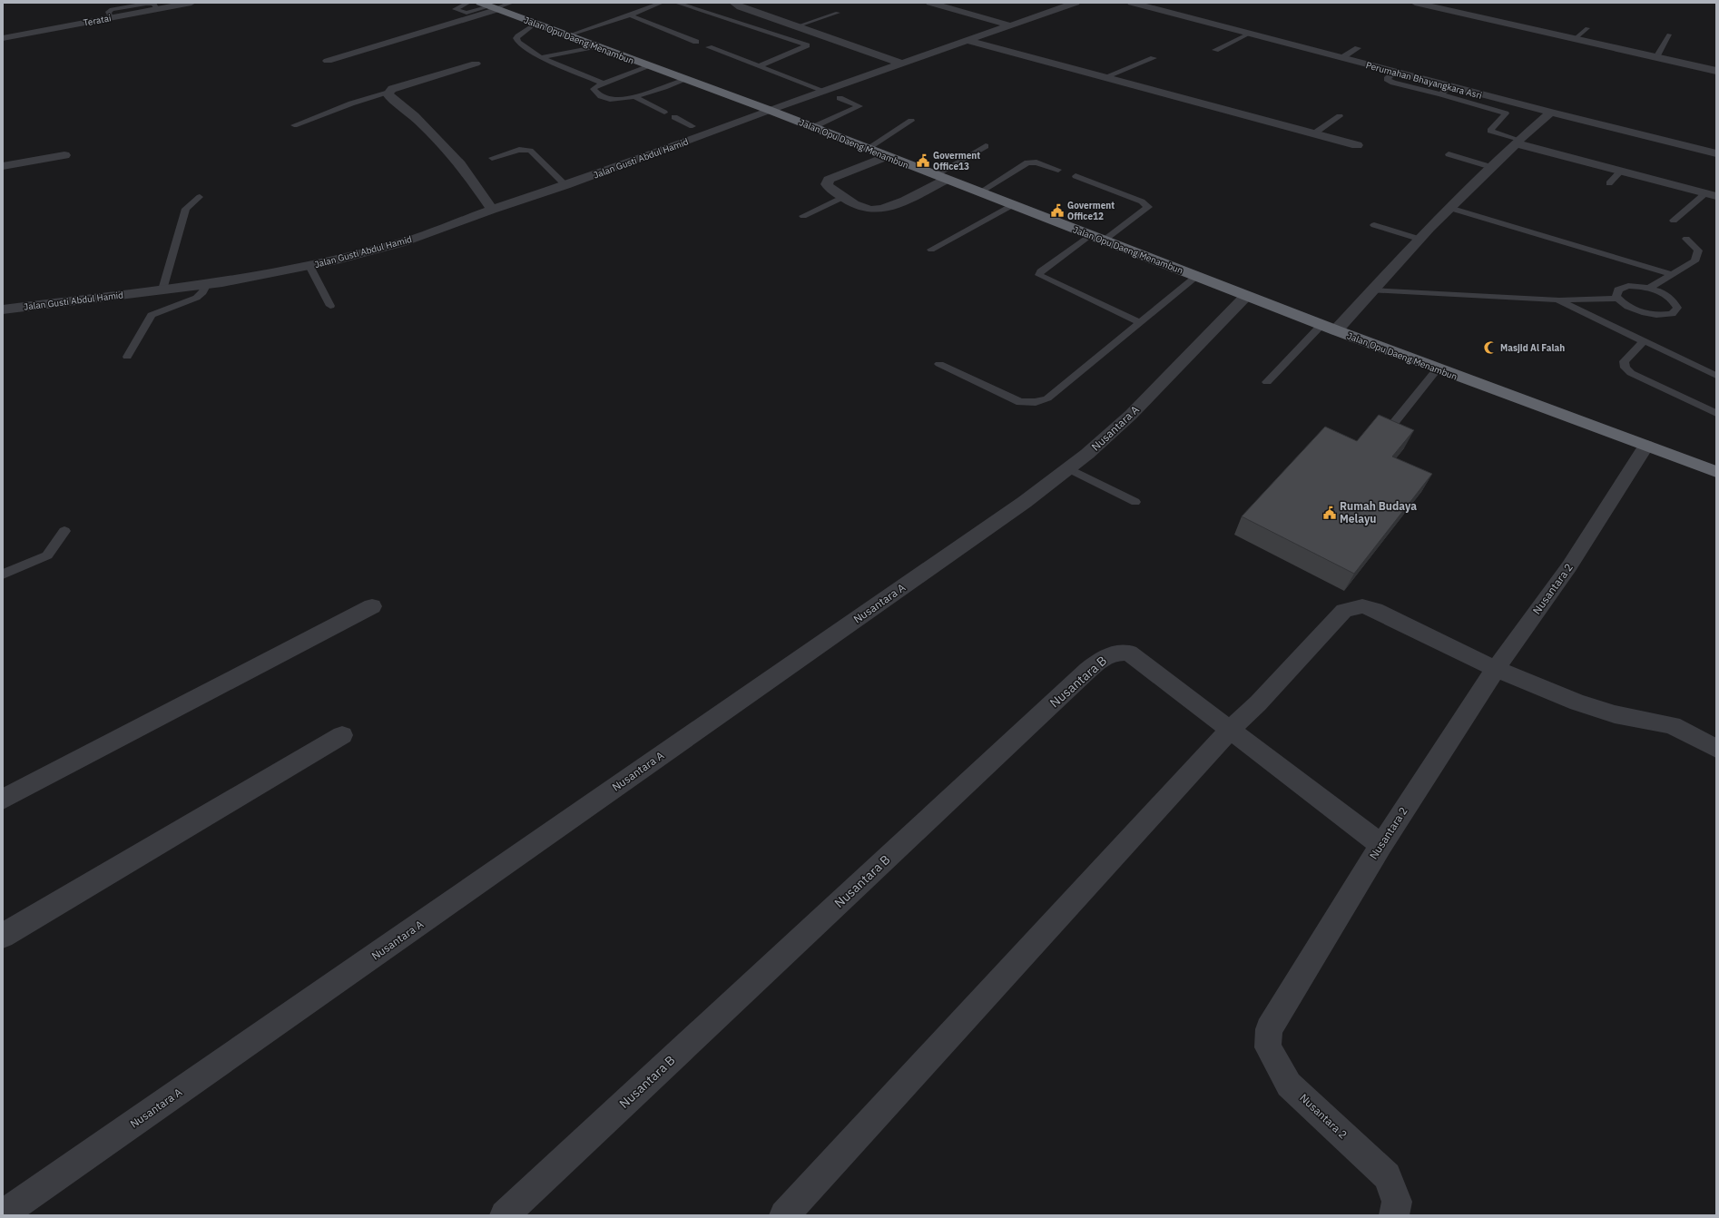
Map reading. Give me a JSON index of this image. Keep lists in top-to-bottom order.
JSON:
{
  "streets": {
    "highway": ["Jalan Opu Daeng Menambun"],
    "street": [
      "Teratai",
      "Perumahan Bhayangkara Asri",
      "Jalan Gusti Abdul Hamid",
      "Nusantara A",
      "Nusantara 2",
      "Nusantara B"
    ]
  },
  "crossings": [
    ["Jalan Opu Daeng Menambun", "Jalan Gusti Abdul Hamid"],
    ["Jalan Opu Daeng Menambun", "Nusantara A"],
    ["Jalan Opu Daeng Menambun", "Nusantara 2"],
    ["Nusantara 2", "Nusantara B"]
  ],
  "places": {
    "public building": ["Goverment Office13", "Goverment Office12", "Rumah Budaya Melayu"],
    "mosque": ["Masjid Al Falah"]
  }
}
